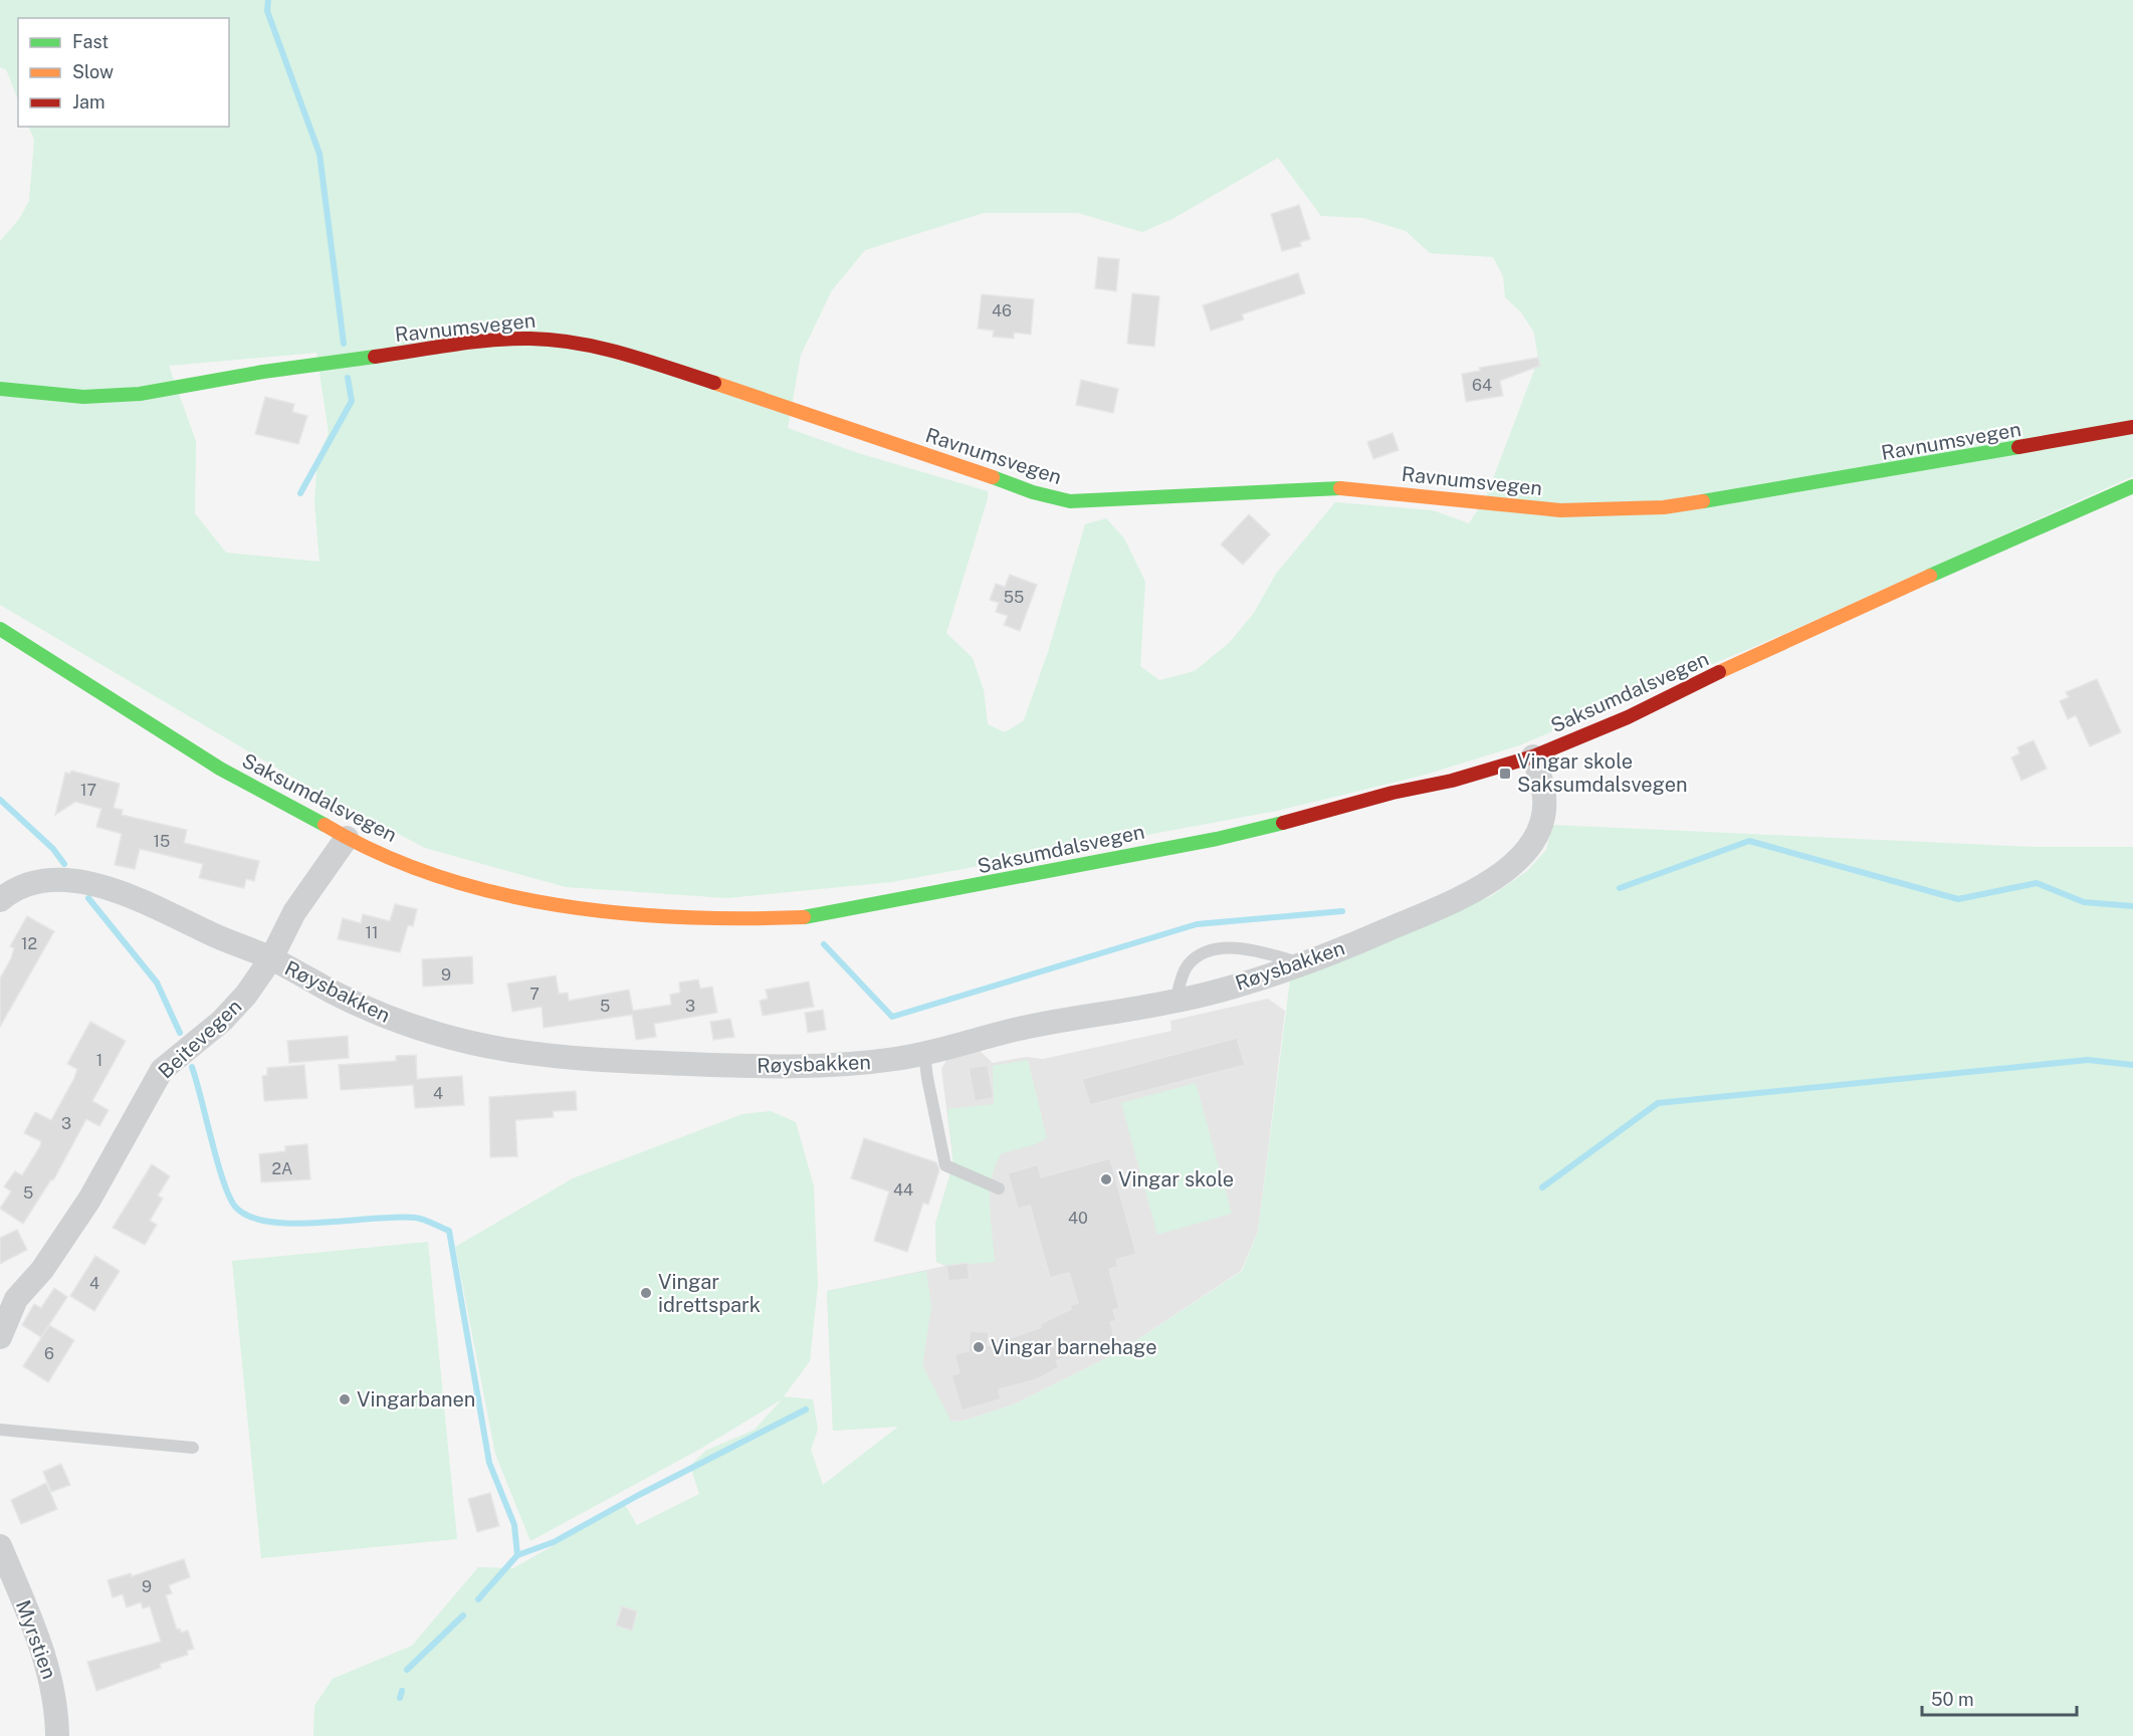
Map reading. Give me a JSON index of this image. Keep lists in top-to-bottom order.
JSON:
{
  "streets": {
    "main road": ["Ravnumsvegen", "Saksumdalsvegen"],
    "street": ["Røysbakken", "Beitevegen", "Myrstien"]
  },
  "crossings": [
    ["Saksumdalsvegen", "Røysbakken"],
    ["Saksumdalsvegen", "Beitevegen"],
    ["Røysbakken", "Beitevegen"]
  ],
  "places": {
    "transit": ["Vingar skole Saksumdalsvegen"],
    "other": [
      "Vingar skole",
      "Vingar idrettspark",
      "Vingar barnehage",
      "Vingarbanen"
    ]
  },
  "house_numbers": [
    "46",
    "64",
    "55",
    "17",
    "15",
    "11",
    "12",
    "9",
    "7",
    "5",
    "3",
    "1",
    "4",
    "3",
    "2A",
    "44",
    "5",
    "40",
    "4",
    "6",
    "9"
  ],
  "legend": ["Fast", "Slow", "Jam"],
  "scale_bar": "50 m"
}
